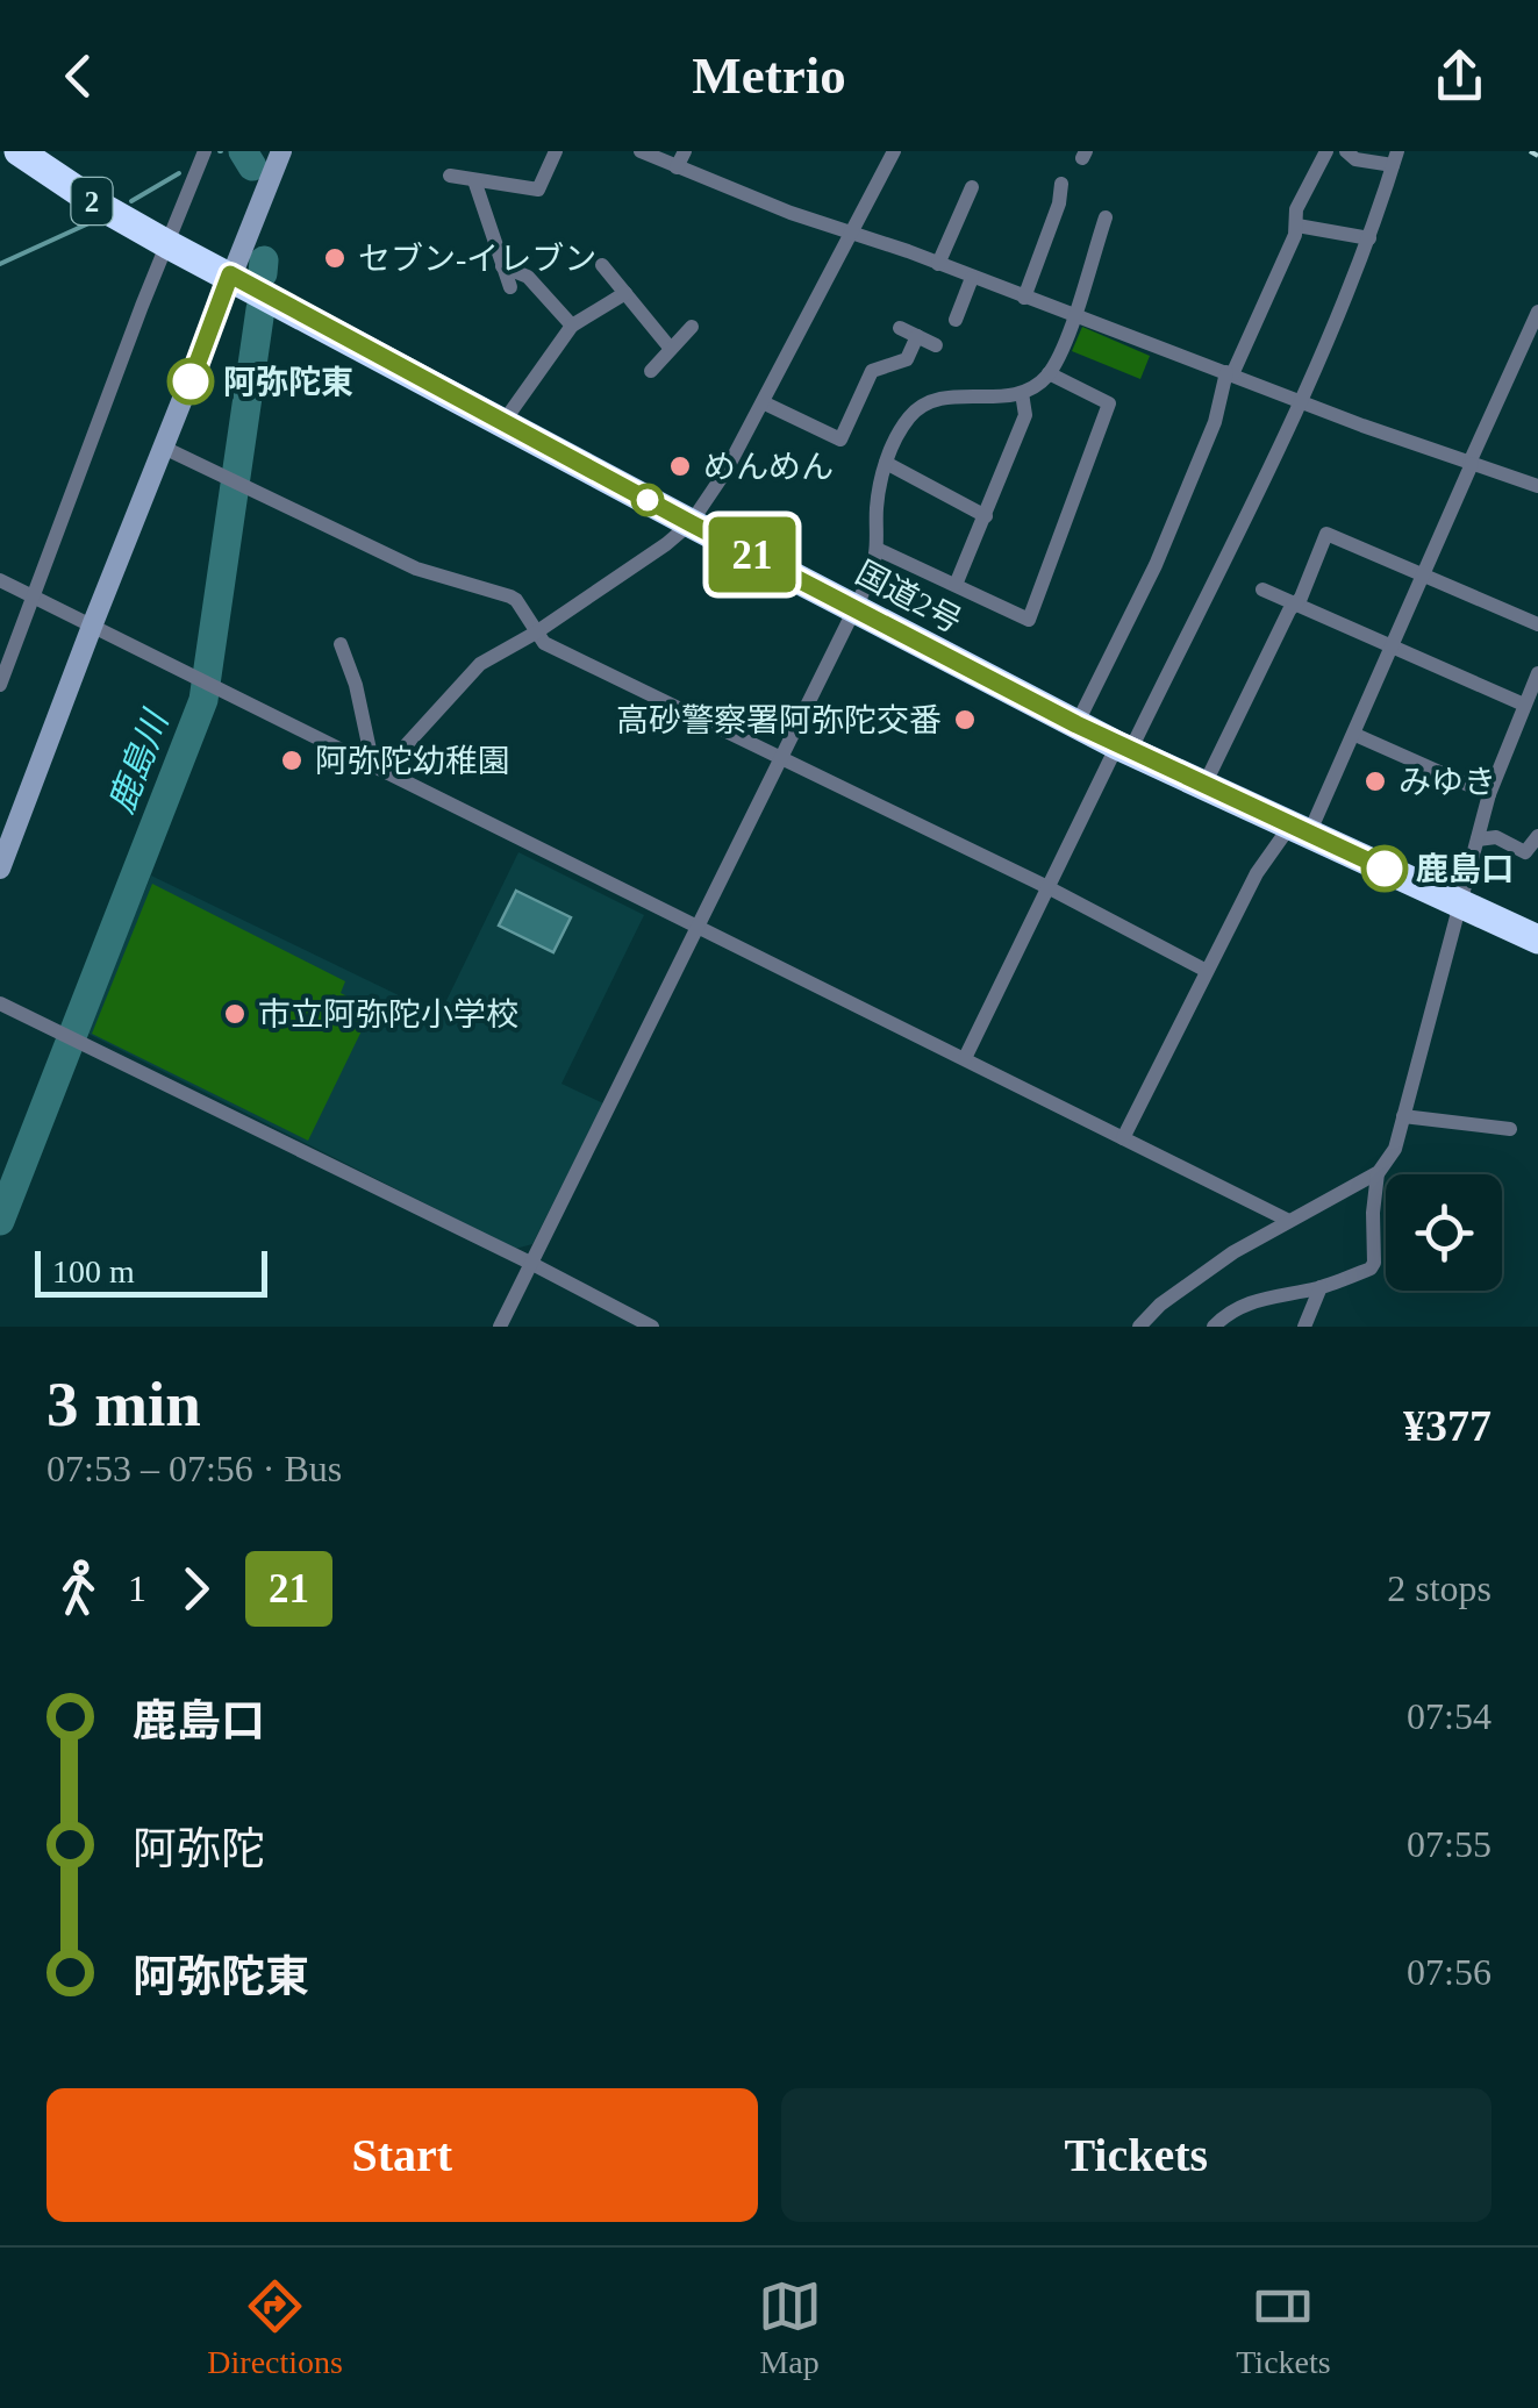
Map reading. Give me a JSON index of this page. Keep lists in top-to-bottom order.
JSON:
{
  "streets": {
    "highway": ["2", "国道2号"]
  },
  "water": ["鹿島川"],
  "places": [
    "セブン-イレブン",
    "阿弥陀東",
    "めんめん",
    "高砂警察署阿弥陀交番",
    "阿弥陀幼稚園",
    "みゆき",
    "鹿島口",
    "市立阿弥陀小学校"
  ],
  "lines": ["bus line 21"],
  "scale_bar": "100 m",
  "page": {
    "header": "Metrio",
    "on_map": "21",
    "scale": "100 m",
    "heading": ["3 min", "07:53 – 07:56 · Bus", "¥377"],
    "legs": ["1", "21", "2 stops"],
    "list": [
      {
        "name": "鹿島口",
        "value": "07:54"
      },
      {
        "name": "阿弥陀",
        "value": "07:55"
      },
      {
        "name": "阿弥陀東",
        "value": "07:56"
      }
    ],
    "buttons": ["Start", "Tickets"],
    "tabs": ["Directions", "Map", "Tickets"]
  }
}
